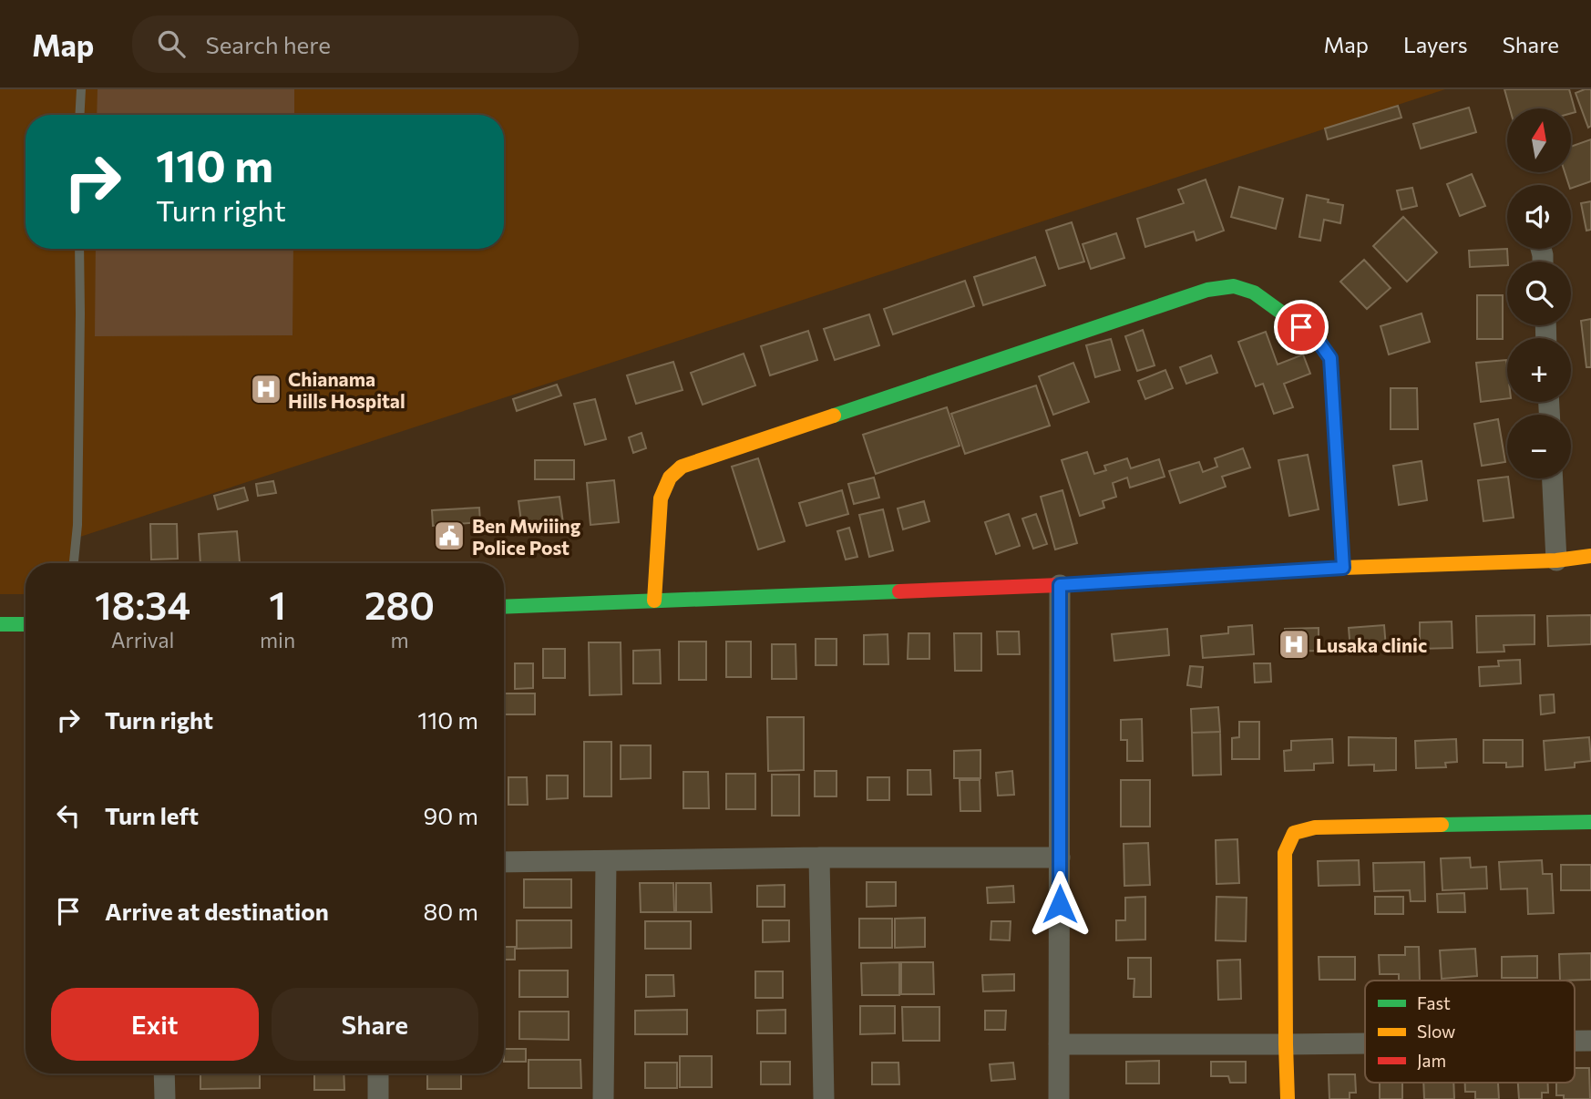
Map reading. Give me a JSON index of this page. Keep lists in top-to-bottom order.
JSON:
{
  "places": {
    "hospital": ["Chianama Hills Hospital", "Lusaka clinic"],
    "public building": ["Ben Mwiiing Police Post"]
  },
  "legend": ["Fast", "Slow", "Jam"],
  "north": "top",
  "page": {
    "header": "Map",
    "search": "Search here",
    "nav": ["Map", "Layers", "Share"],
    "map_buttons": ["+", "−"],
    "turn": ["110 m", "Turn right"],
    "eta": [
      "18:34",
      "Arrival",
      "1",
      "min",
      "280",
      "m"
    ],
    "list": [
      {
        "name": "Turn right",
        "value": "110 m"
      },
      {
        "name": "Turn left",
        "value": "90 m"
      },
      {
        "name": "Arrive at destination",
        "value": "80 m"
      }
    ],
    "buttons": ["Exit", "Share"]
  }
}
